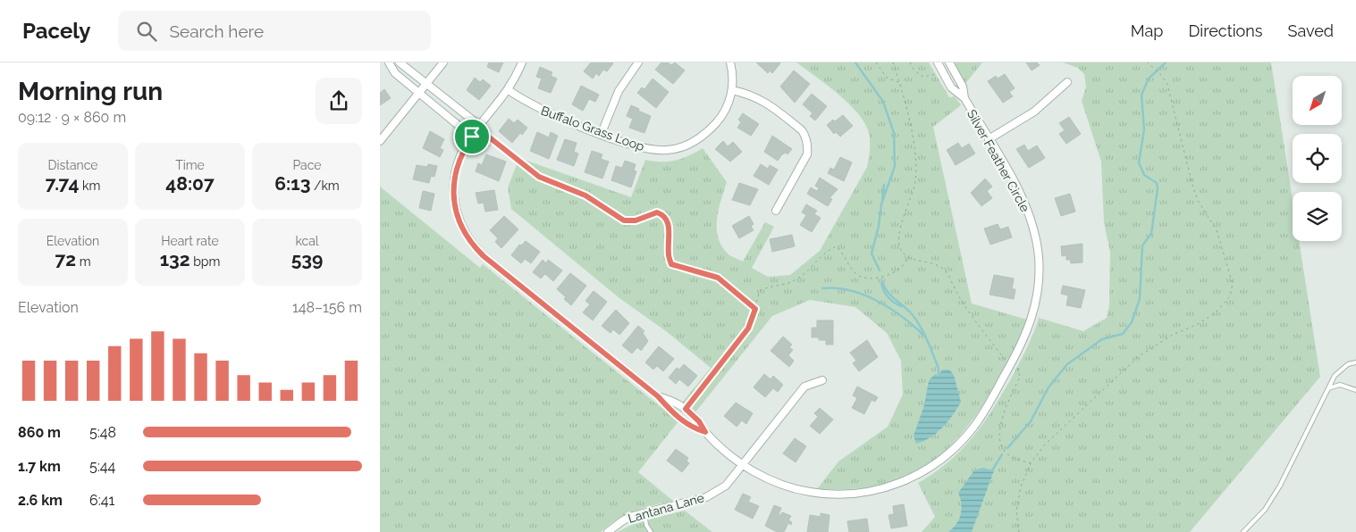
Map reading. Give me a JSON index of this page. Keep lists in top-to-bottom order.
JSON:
{
  "streets": {
    "street": ["Buffalo Grass Loop", "Silver Feather Circle", "Lantana Lane"]
  },
  "crossings": [
    ["Buffalo Grass Loop", "Silver Feather Circle"],
    ["Silver Feather Circle", "Lantana Lane"]
  ],
  "north": "bottom left",
  "page": {
    "header": "Pacely",
    "search": "Search here",
    "nav": ["Map", "Directions", "Saved"],
    "heading": ["Morning run", "09:12 · 9 × 860 m"],
    "stats": [
      ["Distance", "7.74 km"],
      ["Time", "48:07"],
      ["Pace", "6:13 /km"],
      ["Elevation", "72 m"],
      ["Heart rate", "132 bpm"],
      ["kcal", "539"]
    ],
    "chart": ["Elevation", "148–156 m"],
    "list": [
      {
        "name": "860 m",
        "note": "5:48"
      },
      {
        "name": "1.7 km",
        "note": "5:44"
      },
      {
        "name": "2.6 km",
        "note": "6:41"
      }
    ]
  }
}
